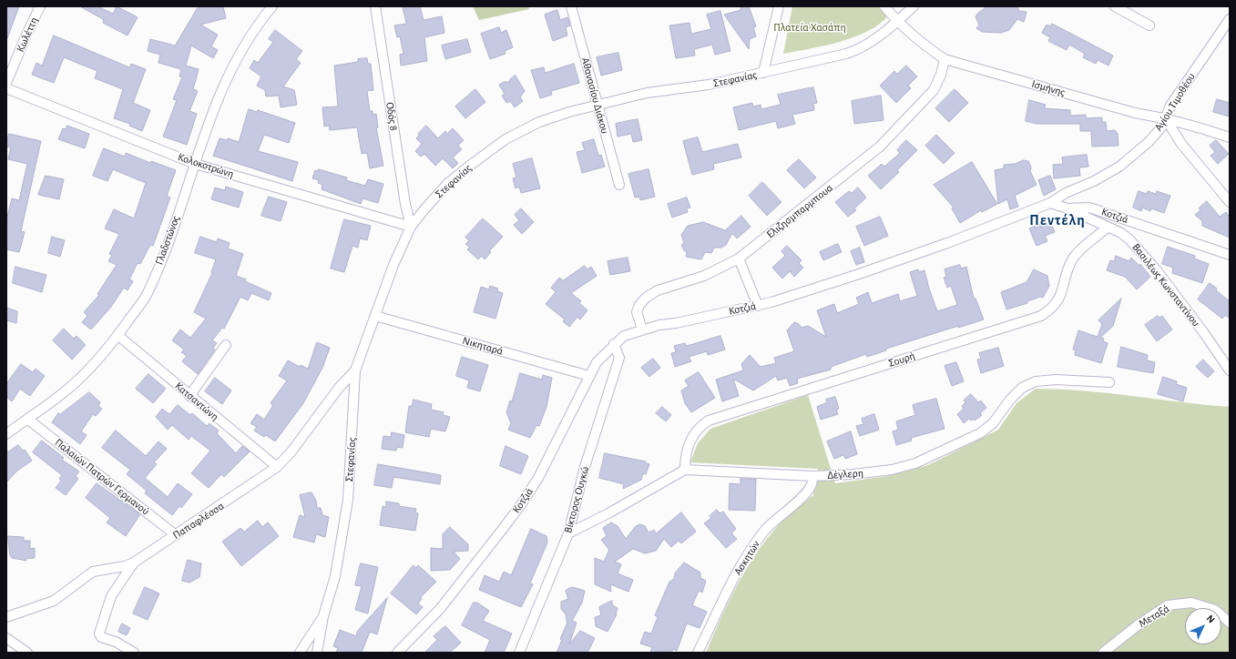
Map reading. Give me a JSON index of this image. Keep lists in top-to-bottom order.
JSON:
{
  "streets": {
    "street": [
      "Κωλέττη",
      "Στεφανίας",
      "Ισμήνης",
      "Αθανασίου Διάκου",
      "Αγίου Τιμοθέου",
      "Οδός 8",
      "Κολοκοτρώνη",
      "Ελιζησμπαρμπουα",
      "Κοτζιά",
      "Γλαδστώνος",
      "Βασιλέως Κωνσταντίνου",
      "Νικηταρά",
      "Σουρή",
      "Κατσαντώνη",
      "Δέγλερη",
      "Παλαιών Πατρών Γερμανού",
      "Βίκτορος Ουγκώ",
      "Παπαφλέσσα",
      "Ασκητών",
      "Μεταξά"
    ]
  },
  "crossings": [
    ["Στεφανίας", "Ισμήνης"],
    ["Στεφανίας", "Αθανασίου Διάκου"],
    ["Στεφανίας", "Οδός 8"],
    ["Στεφανίας", "Κολοκοτρώνη"],
    ["Στεφανίας", "Νικηταρά"],
    ["Στεφανίας", "Παπαφλέσσα"],
    ["Ισμήνης", "Αγίου Τιμοθέου"],
    ["Ισμήνης", "Ελιζησμπαρμπουα"],
    ["Αγίου Τιμοθέου", "Κοτζιά"],
    ["Οδός 8", "Κολοκοτρώνη"],
    ["Κολοκοτρώνη", "Γλαδστώνος"],
    ["Ελιζησμπαρμπουα", "Κοτζιά"],
    ["Κοτζιά", "Βασιλέως Κωνσταντίνου"],
    ["Κοτζιά", "Νικηταρά"],
    ["Κοτζιά", "Βίκτορος Ουγκώ"],
    ["Γλαδστώνος", "Κατσαντώνη"],
    ["Γλαδστώνος", "Παλαιών Πατρών Γερμανού"],
    ["Βασιλέως Κωνσταντίνου", "Σουρή"],
    ["Σουρή", "Δέγλερη"],
    ["Κατσαντώνη", "Παπαφλέσσα"],
    ["Δέγλερη", "Ασκητών"],
    ["Παλαιών Πατρών Γερμανού", "Παπαφλέσσα"]
  ],
  "districts": ["Πεντέλη"],
  "parks": ["Πλατεία Χασάπη"],
  "north": "top right"
}
